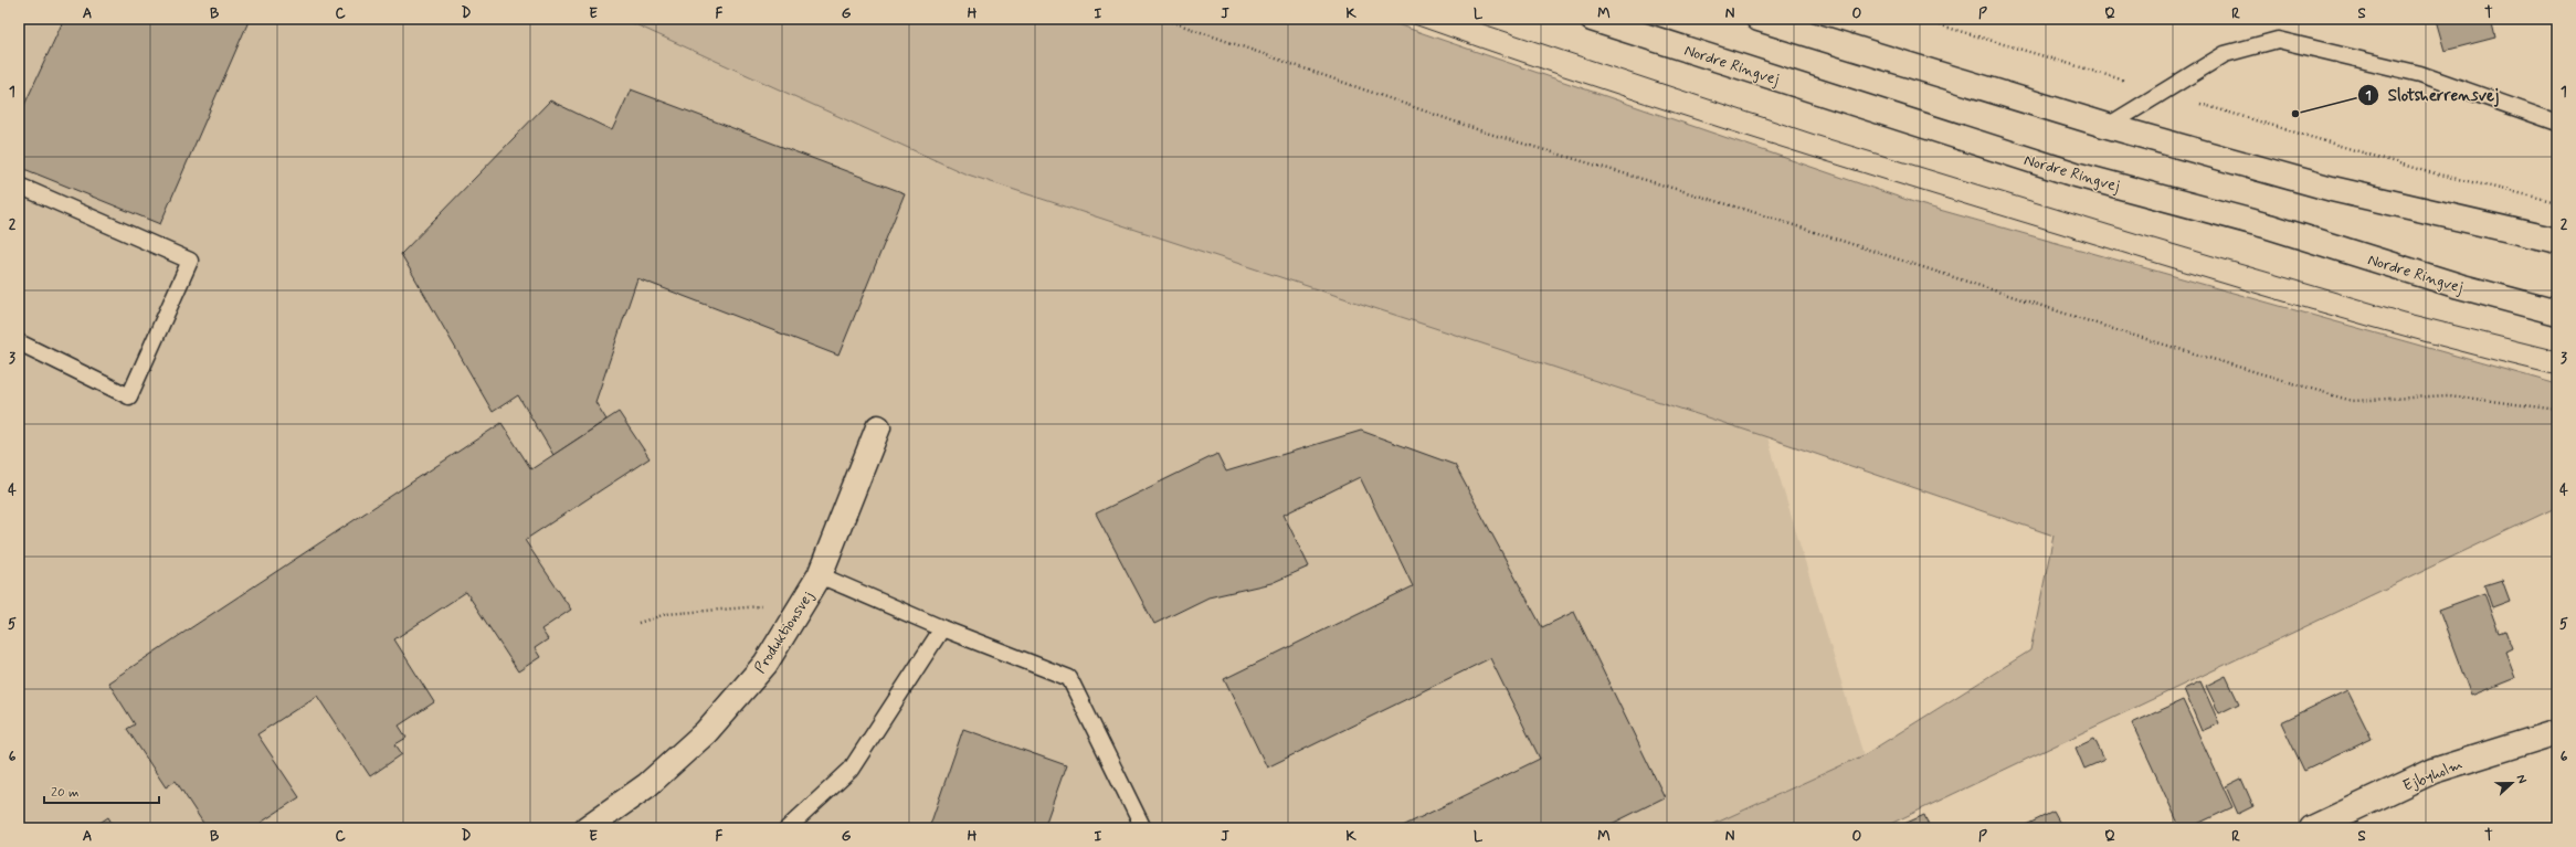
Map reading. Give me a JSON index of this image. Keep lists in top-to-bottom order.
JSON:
{
  "streets": {
    "main road": ["Nordre Ringvej", "Produktionsvej", "Ejbyholm"]
  },
  "places": ["Slotsherrensvej"],
  "scale_bar": "20 m",
  "north": "right",
  "grid": {
    "columns": [
      "A",
      "B",
      "C",
      "D",
      "E",
      "F",
      "G",
      "H",
      "I",
      "J",
      "K",
      "L",
      "M",
      "N",
      "O",
      "P",
      "Q",
      "R",
      "S",
      "T"
    ],
    "rows": [
      "1",
      "2",
      "3",
      "4",
      "5",
      "6"
    ]
  }
}
